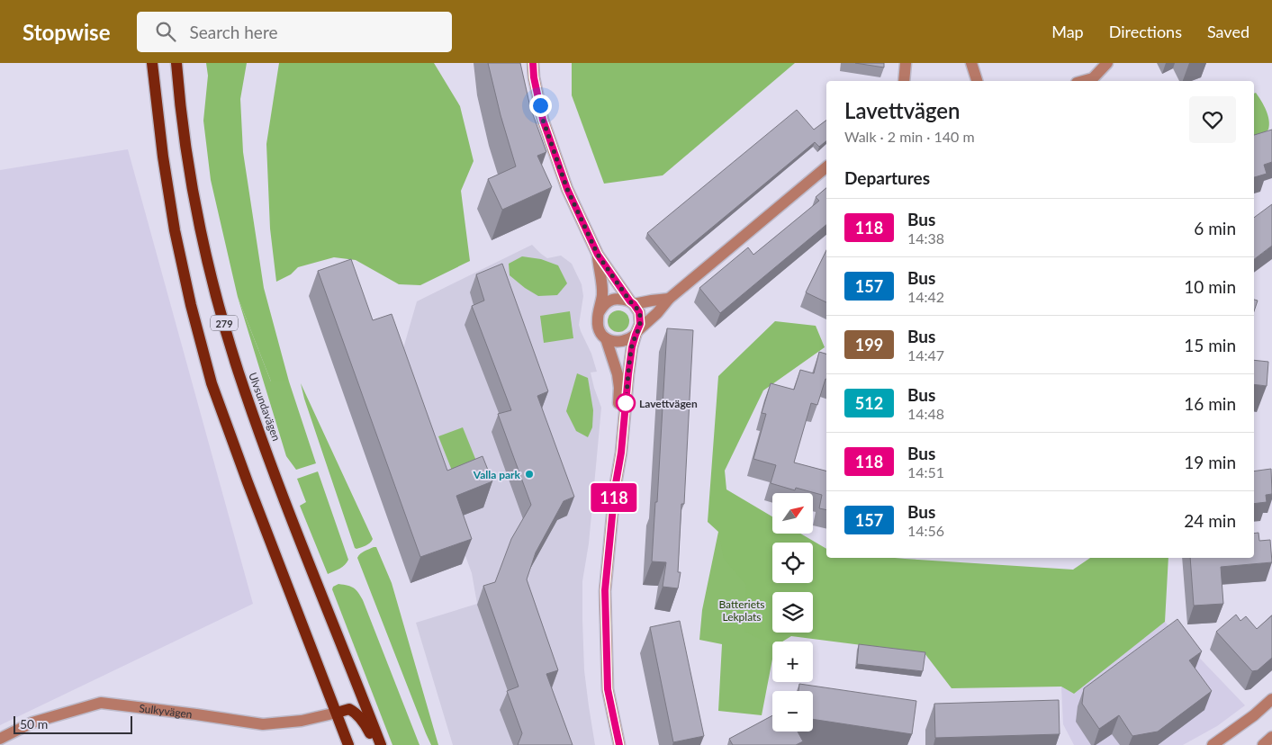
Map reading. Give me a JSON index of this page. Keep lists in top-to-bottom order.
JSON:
{
  "streets": {
    "main road": ["279", "Ulvsundavägen"],
    "street": ["Sulkyvägen"]
  },
  "crossings": [
    ["279", "Sulkyvägen"]
  ],
  "parks": ["Batteriets Lekplats"],
  "places": ["Lavettvägen", "Valla park"],
  "lines": ["bus line 118"],
  "scale_bar": "50 m",
  "north": "top right",
  "page": {
    "header": "Stopwise",
    "search": "Search here",
    "nav": ["Map", "Directions", "Saved"],
    "on_map": "118",
    "heading": [
      ["Lavettvägen", "Walk · 2 min · 140 m"],
      "Departures"
    ],
    "list": [
      {
        "mark": "118",
        "name": "Bus",
        "note": "14:38",
        "value": "6 min"
      },
      {
        "mark": "157",
        "name": "Bus",
        "note": "14:42",
        "value": "10 min"
      },
      {
        "mark": "199",
        "name": "Bus",
        "note": "14:47",
        "value": "15 min"
      },
      {
        "mark": "512",
        "name": "Bus",
        "note": "14:48",
        "value": "16 min"
      },
      {
        "mark": "118",
        "name": "Bus",
        "note": "14:51",
        "value": "19 min"
      },
      {
        "mark": "157",
        "name": "Bus",
        "note": "14:56",
        "value": "24 min"
      }
    ],
    "map_buttons": ["+", "−"],
    "scale": "50 m"
  }
}
